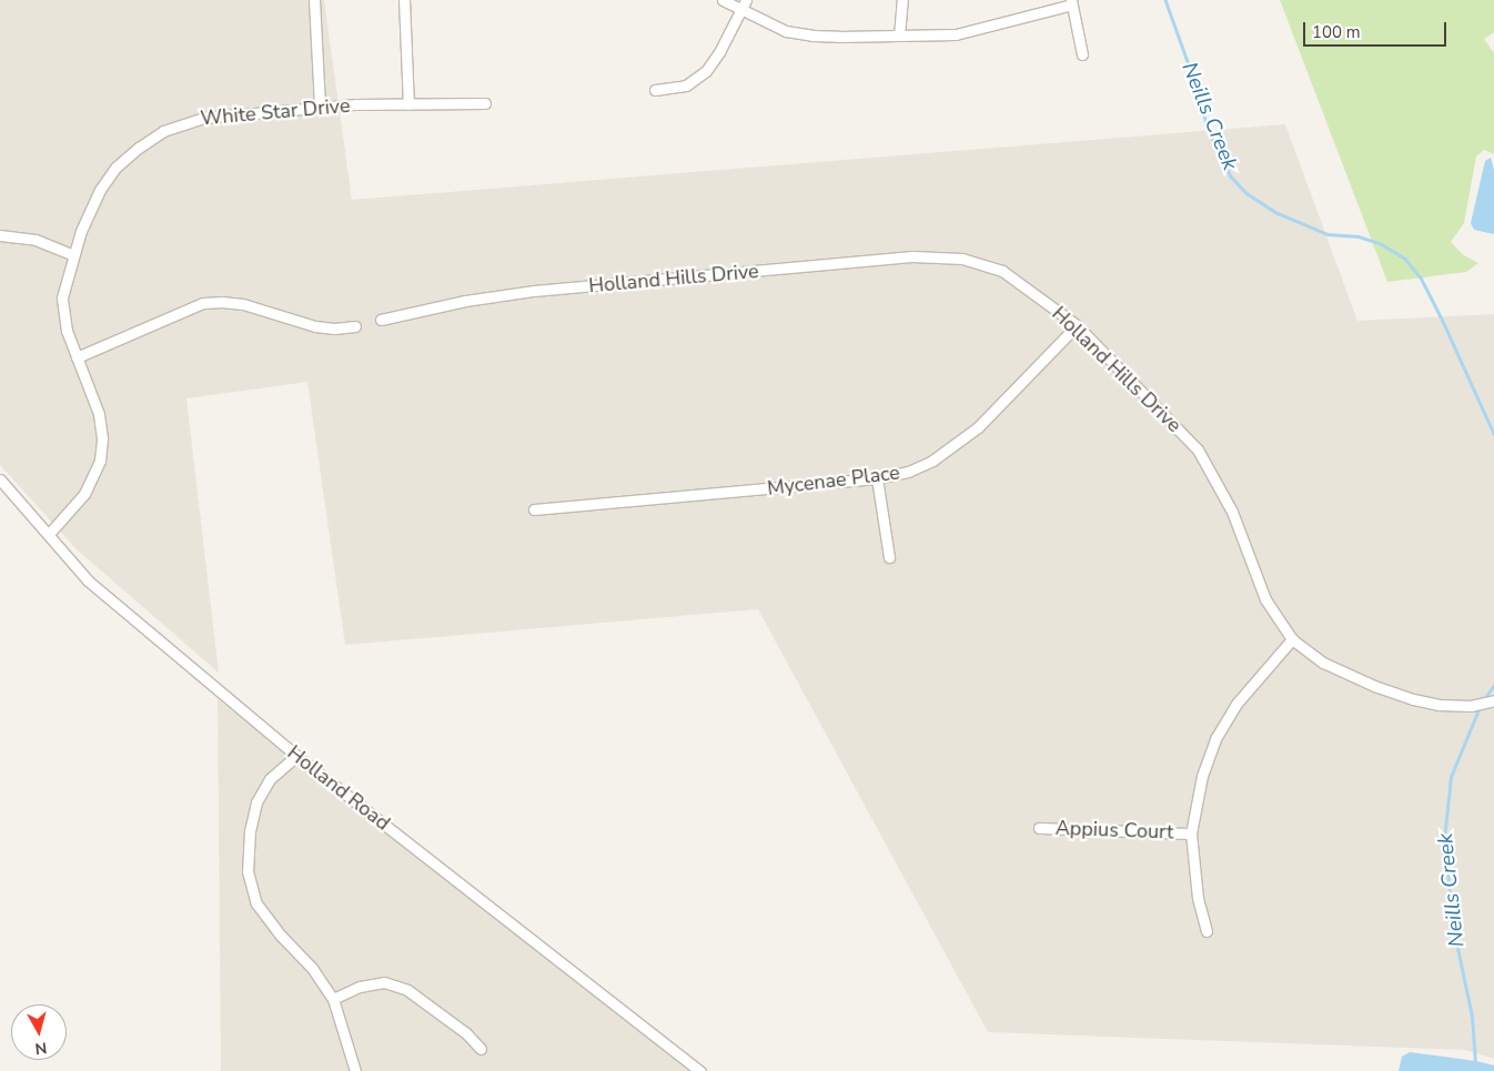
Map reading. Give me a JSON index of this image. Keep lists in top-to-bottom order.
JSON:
{
  "streets": {
    "street": [
      "White Star Drive",
      "Holland Hills Drive",
      "Mycenae Place",
      "Holland Road",
      "Appius Court"
    ]
  },
  "crossings": [
    ["White Star Drive", "Holland Road"],
    ["Holland Hills Drive", "Mycenae Place"]
  ],
  "water": ["Neills Creek"],
  "scale_bar": "100 m",
  "north": "bottom"
}
